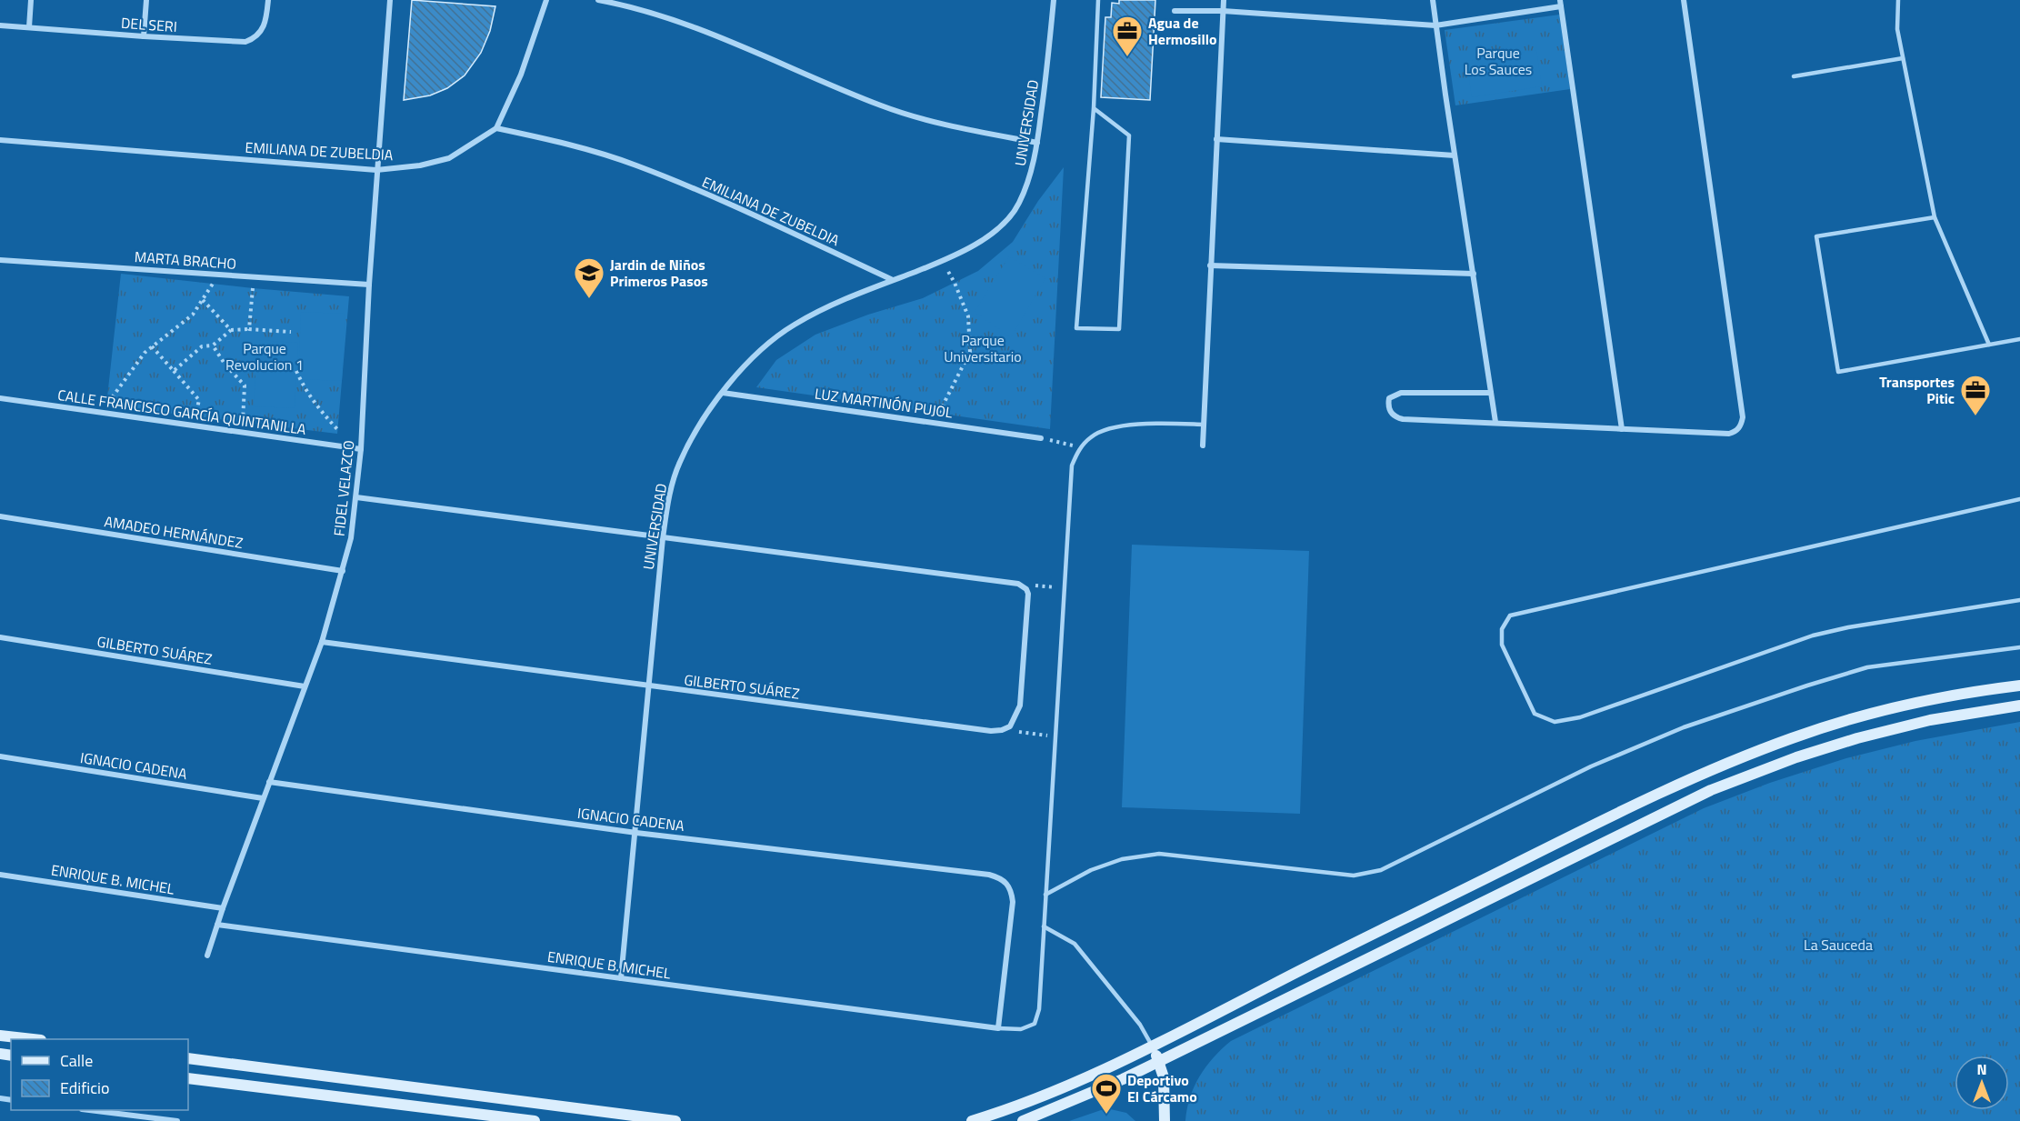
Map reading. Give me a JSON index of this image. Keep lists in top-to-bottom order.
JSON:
{
  "streets": {
    "street": [
      "DEL SERI",
      "UNIVERSIDAD",
      "EMILIANA DE ZUBELDIA",
      "MARTA BRACHO",
      "LUZ MARTINÓN PUJOL",
      "CALLE FRANCISCO GARCÍA QUINTANILLA",
      "FIDEL VELAZCO",
      "AMADEO HERNÁNDEZ",
      "GILBERTO SUÁREZ",
      "IGNACIO CADENA",
      "ENRIQUE B. MICHEL"
    ]
  },
  "crossings": [
    ["UNIVERSIDAD", "EMILIANA DE ZUBELDIA"],
    ["UNIVERSIDAD", "LUZ MARTINÓN PUJOL"],
    ["UNIVERSIDAD", "GILBERTO SUÁREZ"],
    ["UNIVERSIDAD", "IGNACIO CADENA"],
    ["UNIVERSIDAD", "ENRIQUE B. MICHEL"],
    ["EMILIANA DE ZUBELDIA", "FIDEL VELAZCO"],
    ["MARTA BRACHO", "FIDEL VELAZCO"],
    ["CALLE FRANCISCO GARCÍA QUINTANILLA", "FIDEL VELAZCO"],
    ["FIDEL VELAZCO", "AMADEO HERNÁNDEZ"],
    ["FIDEL VELAZCO", "GILBERTO SUÁREZ"],
    ["FIDEL VELAZCO", "IGNACIO CADENA"],
    ["FIDEL VELAZCO", "ENRIQUE B. MICHEL"],
    ["IGNACIO CADENA", "ENRIQUE B. MICHEL"]
  ],
  "parks": [
    "Parque Los Sauces",
    "Parque Universitario",
    "Parque Revolucion 1",
    "La Sauceda"
  ],
  "places": {
    "office": ["Agua de Hermosillo", "Transportes Pitic"],
    "school or university": ["Jardin de Niños Primeros Pasos"],
    "sports": ["Deportivo El Cárcamo"]
  },
  "legend": ["Calle", "Edificio"],
  "north": "top"
}
